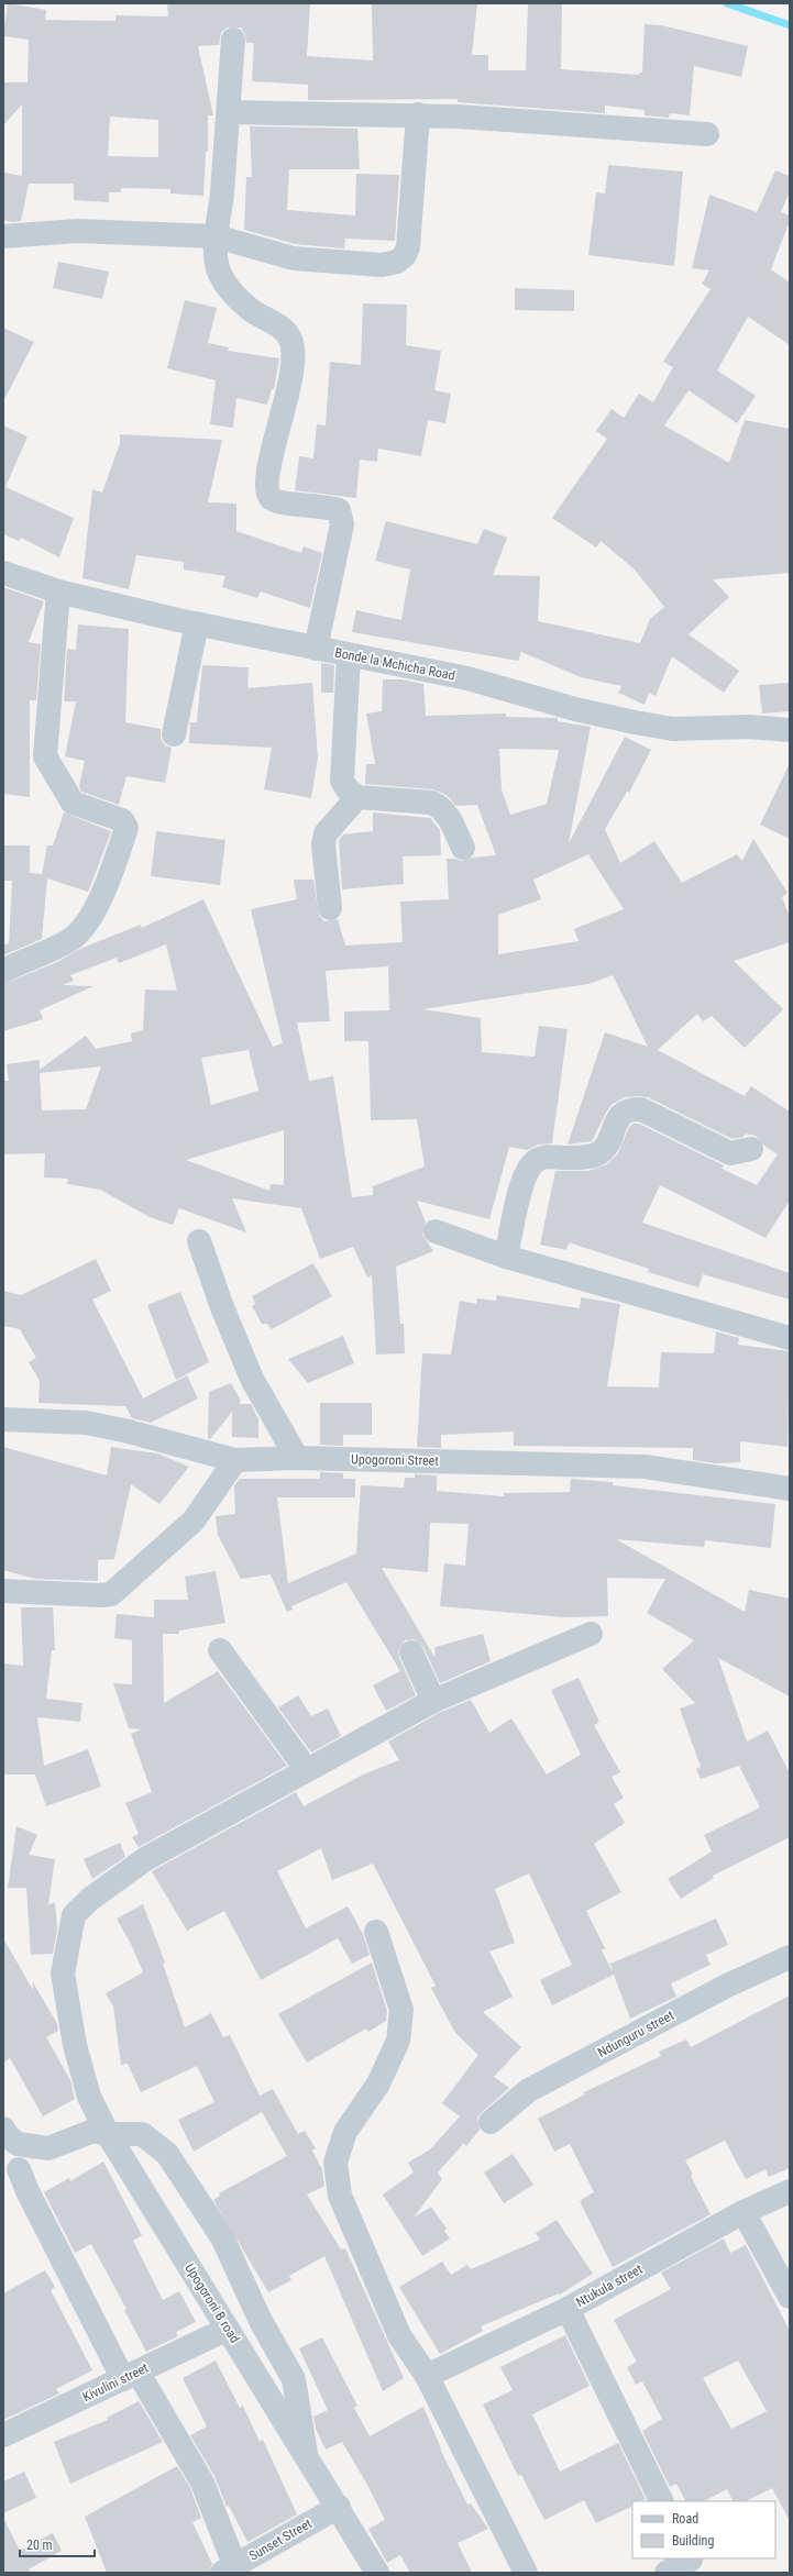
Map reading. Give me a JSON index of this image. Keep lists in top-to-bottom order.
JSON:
{
  "streets": {
    "street": [
      "Bonde la Mchicha Road",
      "Upogoroni Street",
      "Ndunguru street",
      "Ntukula street",
      "Upogoroni B road",
      "Kivulini street",
      "Sunset Street"
    ]
  },
  "crossings": [
    ["Upogoroni B road", "Kivulini street"],
    ["Upogoroni B road", "Sunset Street"]
  ],
  "legend": ["Road", "Building"],
  "scale_bar": "20 m"
}
